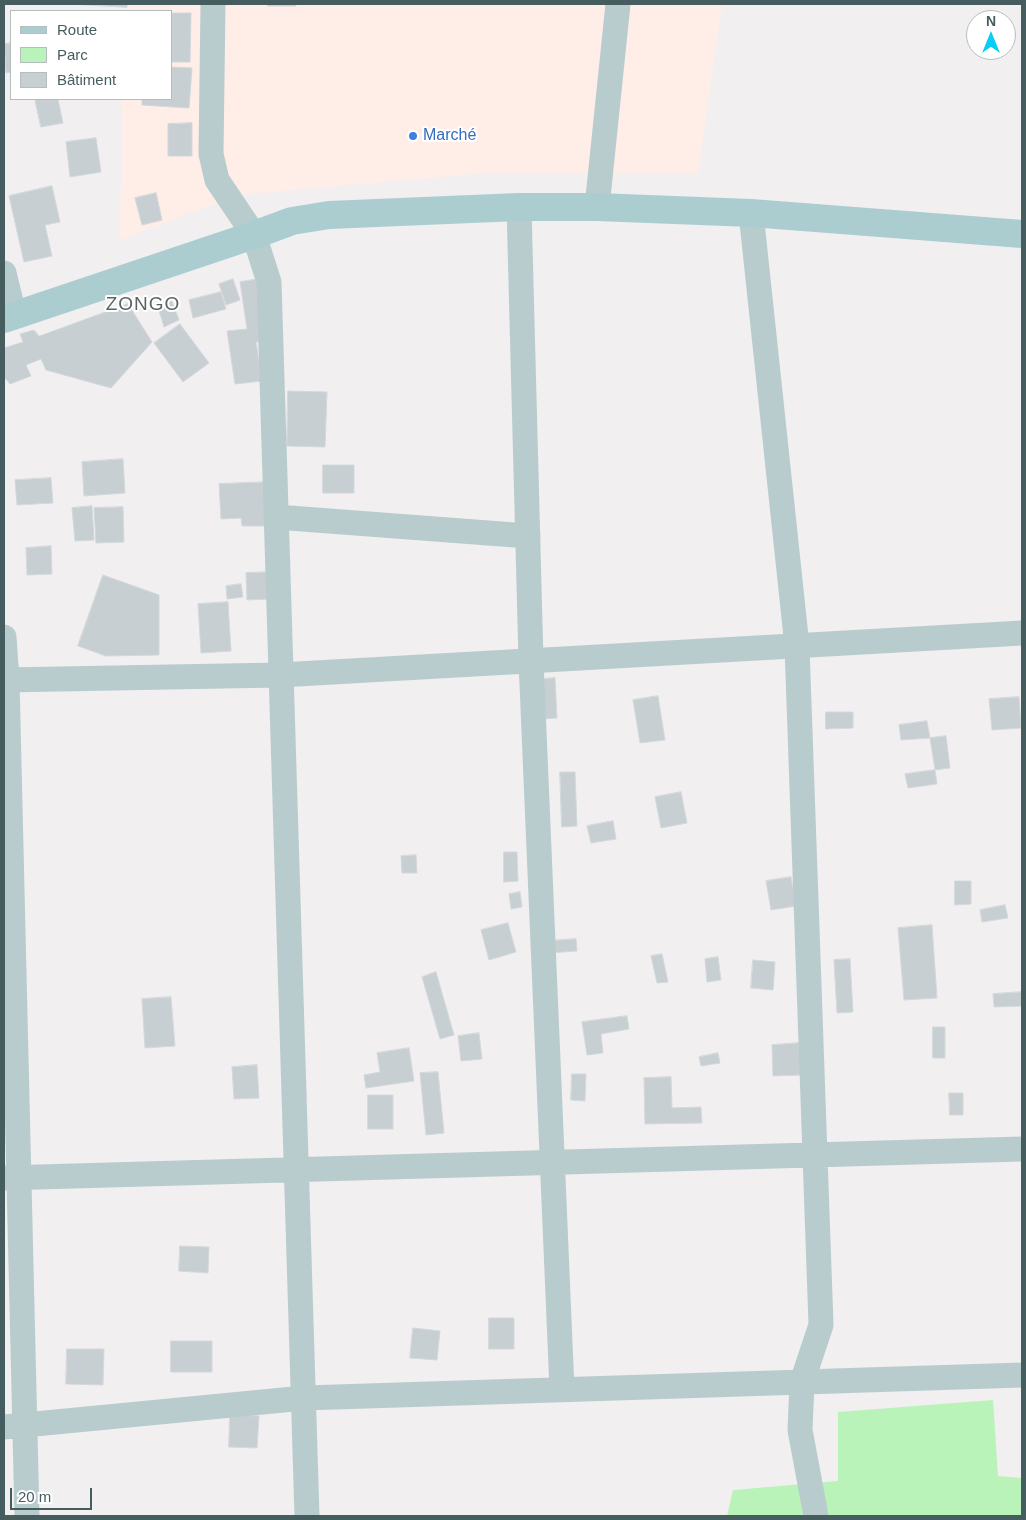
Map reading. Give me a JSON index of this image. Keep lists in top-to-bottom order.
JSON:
{
  "districts": ["ZONGO"],
  "places": ["Marché"],
  "legend": ["Route", "Parc", "Bâtiment"],
  "scale_bar": "20 m",
  "north": "top"
}
